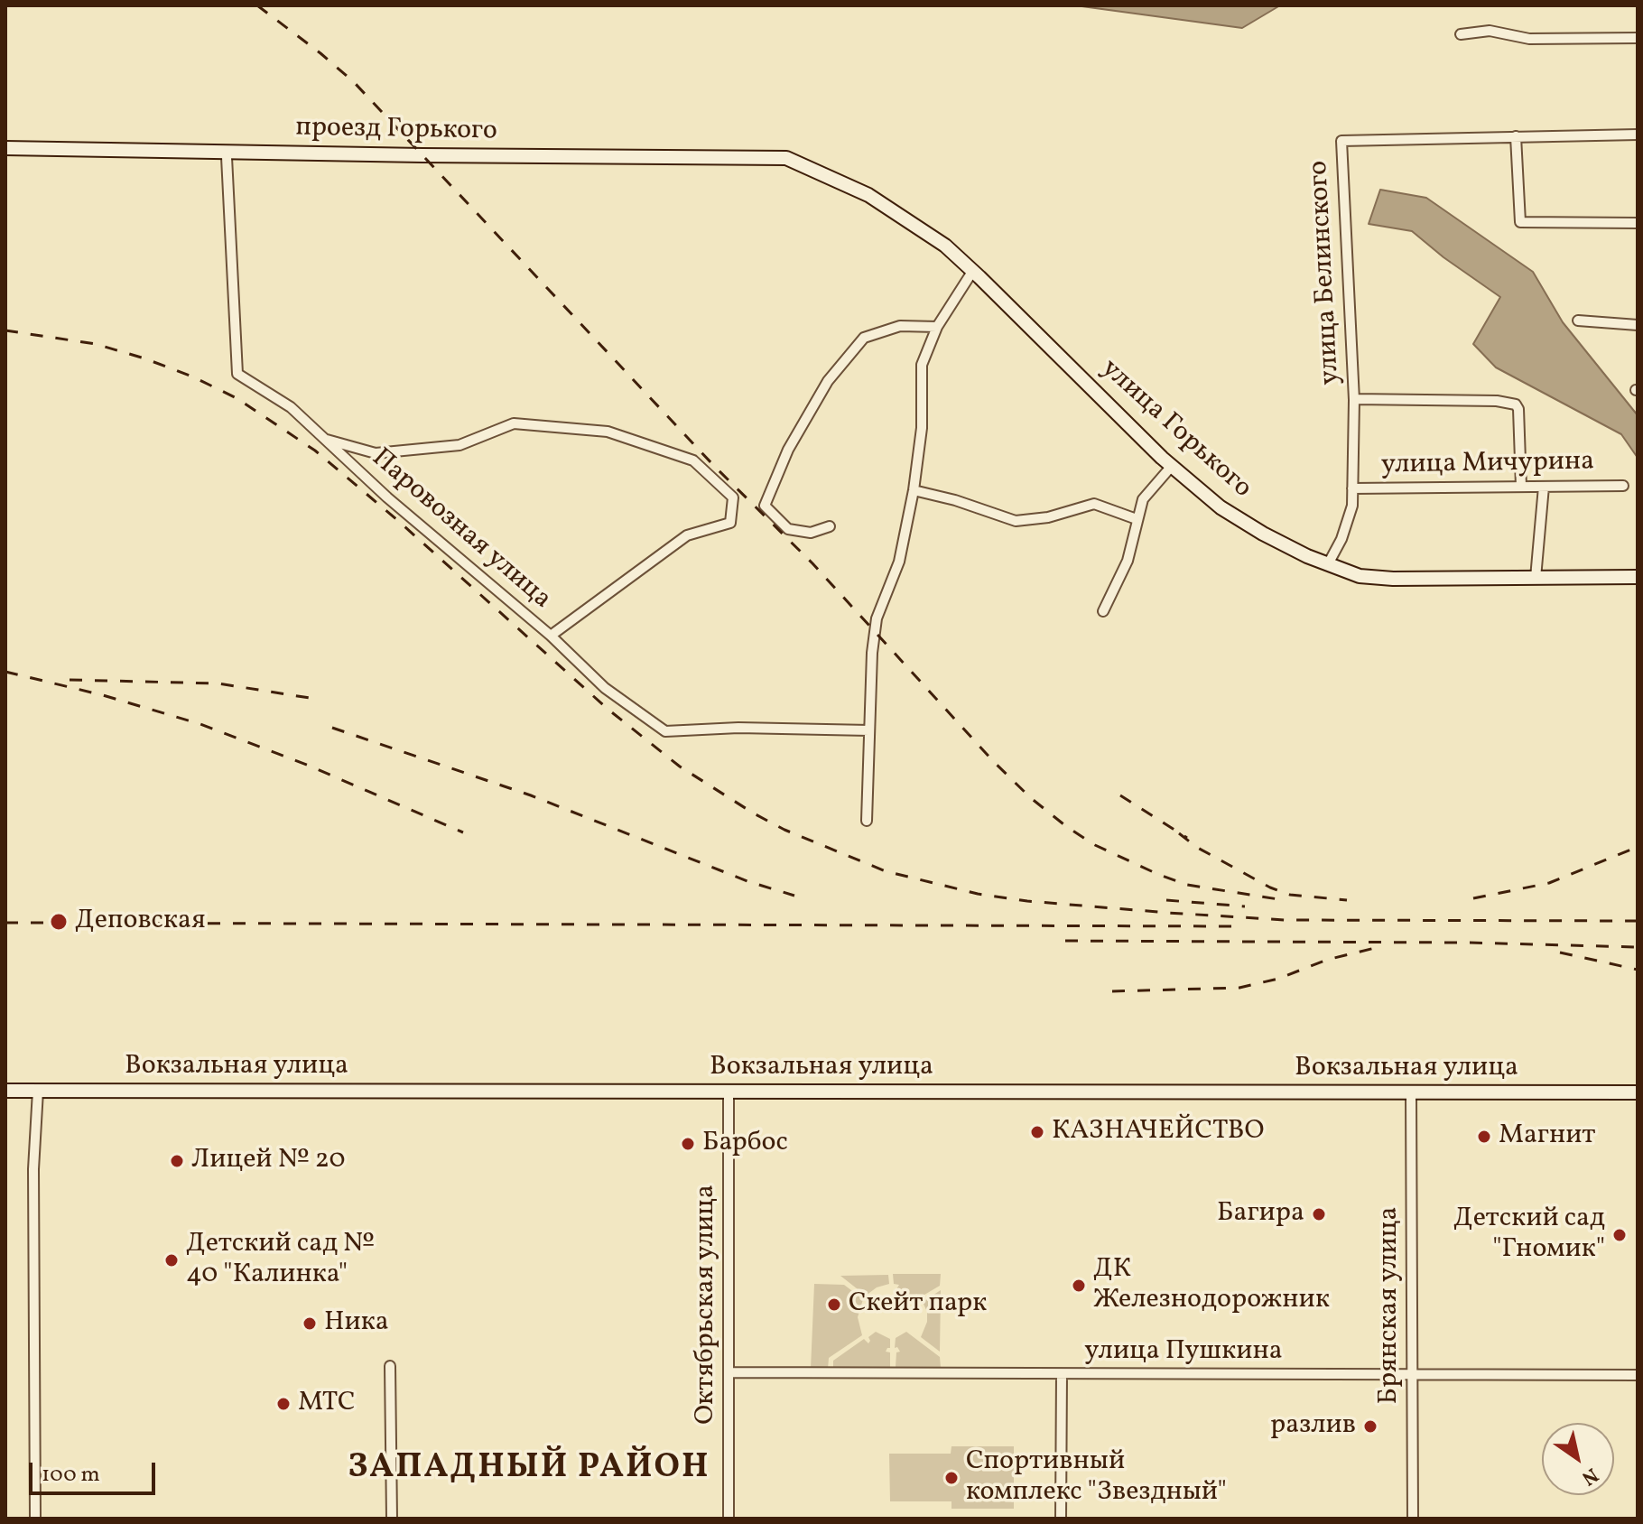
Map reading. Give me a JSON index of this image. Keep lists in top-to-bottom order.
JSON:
{
  "streets": {
    "main road": ["проезд Горького", "улица Горького", "Вокзальная улица"],
    "street": [
      "улица Белинского",
      "улица Мичурина",
      "Паровозная улица",
      "Октябрьская улица",
      "Брянская улица",
      "улица Пушкина"
    ]
  },
  "crossings": [
    ["проезд Горького", "улица Горького"],
    ["проезд Горького", "Паровозная улица"],
    ["улица Белинского", "улица Горького"],
    ["улица Белинского", "улица Мичурина"],
    ["Вокзальная улица", "Октябрьская улица"],
    ["Вокзальная улица", "Брянская улица"],
    ["Октябрьская улица", "улица Пушкина"],
    ["Брянская улица", "улица Пушкина"]
  ],
  "districts": ["ЗАПАДНЫЙ РАЙОН"],
  "places": [
    "Деповская",
    "КАЗНАЧЕЙСТВО",
    "Магнит",
    "Барбос",
    "Лицей № 20",
    "Багира",
    "Детский сад \"Гномик\"",
    "Детский сад № 40 \"Калинка\"",
    "ДК Железнодорожник",
    "Скейт парк",
    "Ника",
    "МТС",
    "разлив",
    "Спортивный комплекс \"Звездный\""
  ],
  "scale_bar": "100 m",
  "north": "bottom right"
}
